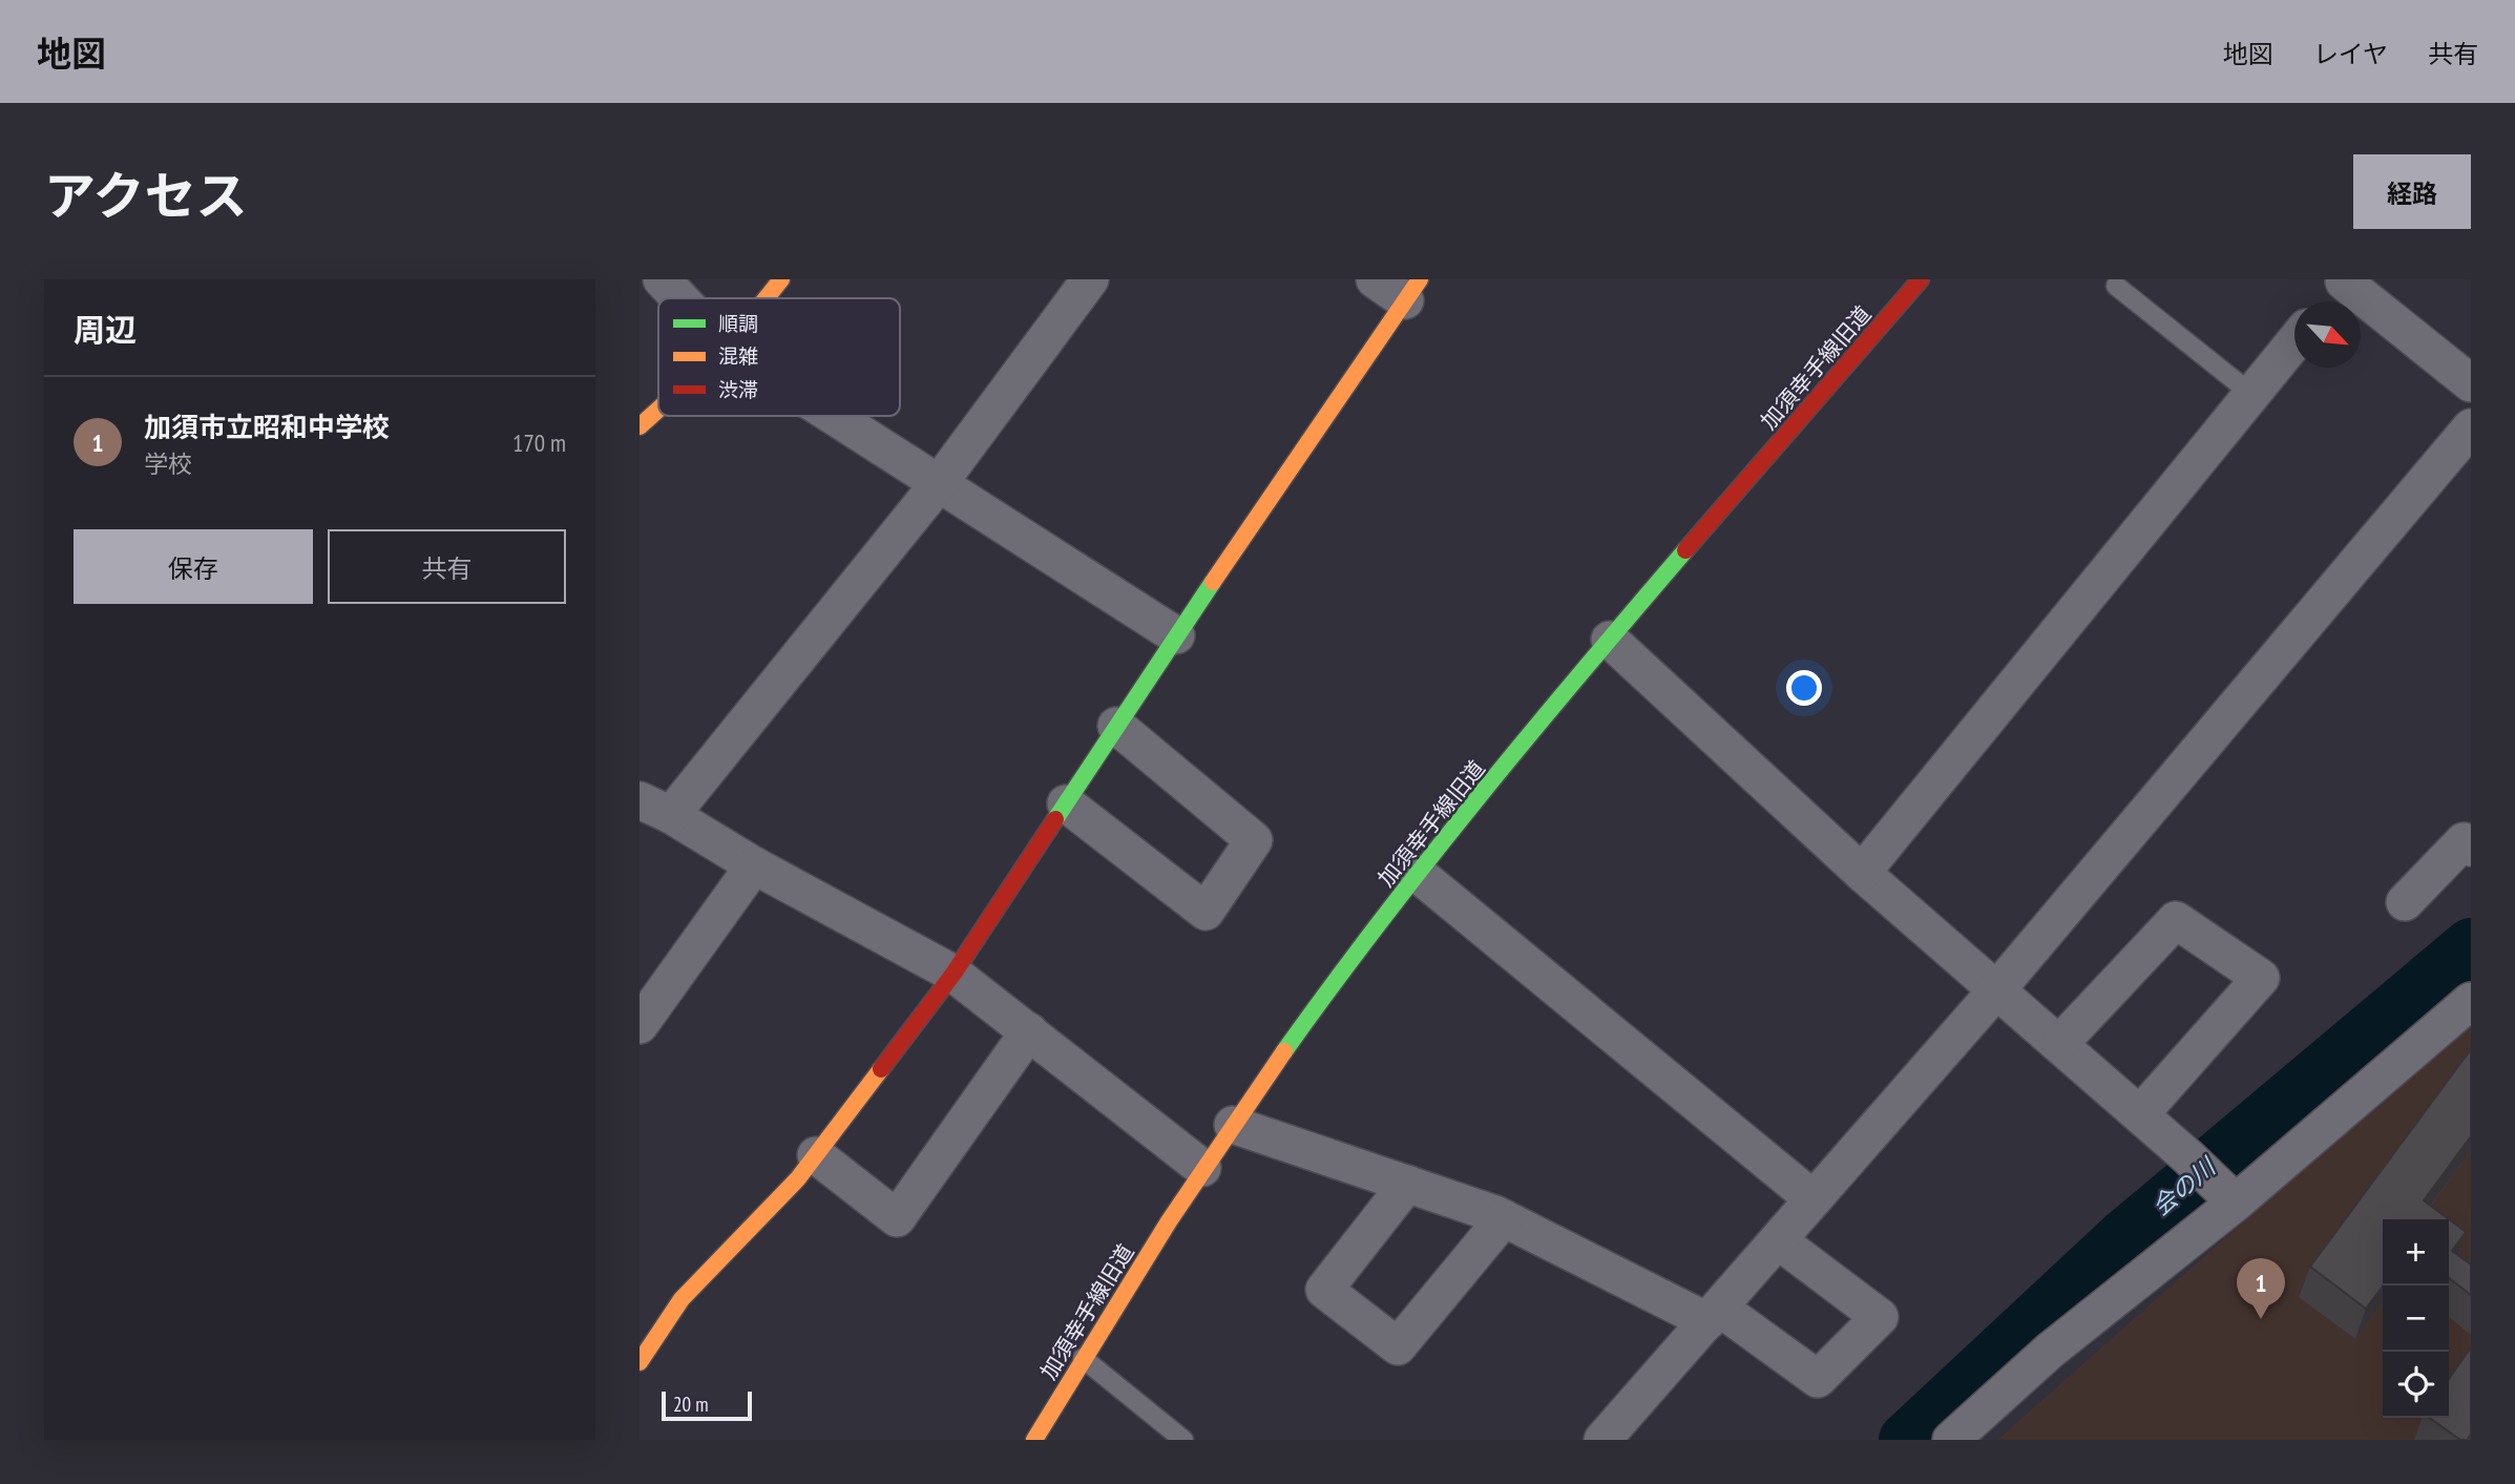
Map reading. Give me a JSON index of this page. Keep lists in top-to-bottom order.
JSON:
{
  "streets": {
    "street": ["加須幸手線旧道"]
  },
  "water": ["会の川"],
  "legend": ["順調", "混雑", "渋滞"],
  "scale_bar": "20 m",
  "north": "bottom right",
  "page": {
    "header": "地図",
    "nav": ["地図", "レイヤ", "共有"],
    "title": "アクセス",
    "buttons": [
      "経路",
      ["保存", "共有"]
    ],
    "heading": "周辺",
    "list": [
      {
        "mark": "1",
        "name": "加須市立昭和中学校",
        "note": "学校",
        "value": "170 m"
      }
    ],
    "map_buttons": ["+", "−"],
    "pins": "1",
    "scale": "20 m"
  }
}
